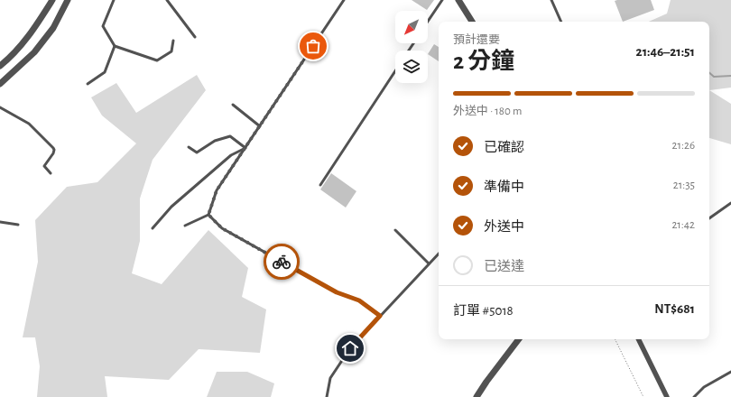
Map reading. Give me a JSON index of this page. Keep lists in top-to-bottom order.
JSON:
{
  "north": "bottom left",
  "page": {
    "heading": ["2 分鐘", "預計還要", "21:46–21:51"],
    "panel": ["訂單 #5018", "NT$681"],
    "bar": "外送中 · 180 m",
    "list": [
      ["已確認", "21:26"],
      ["準備中", "21:35"],
      ["外送中", "21:42"],
      "已送達"
    ]
  }
}
